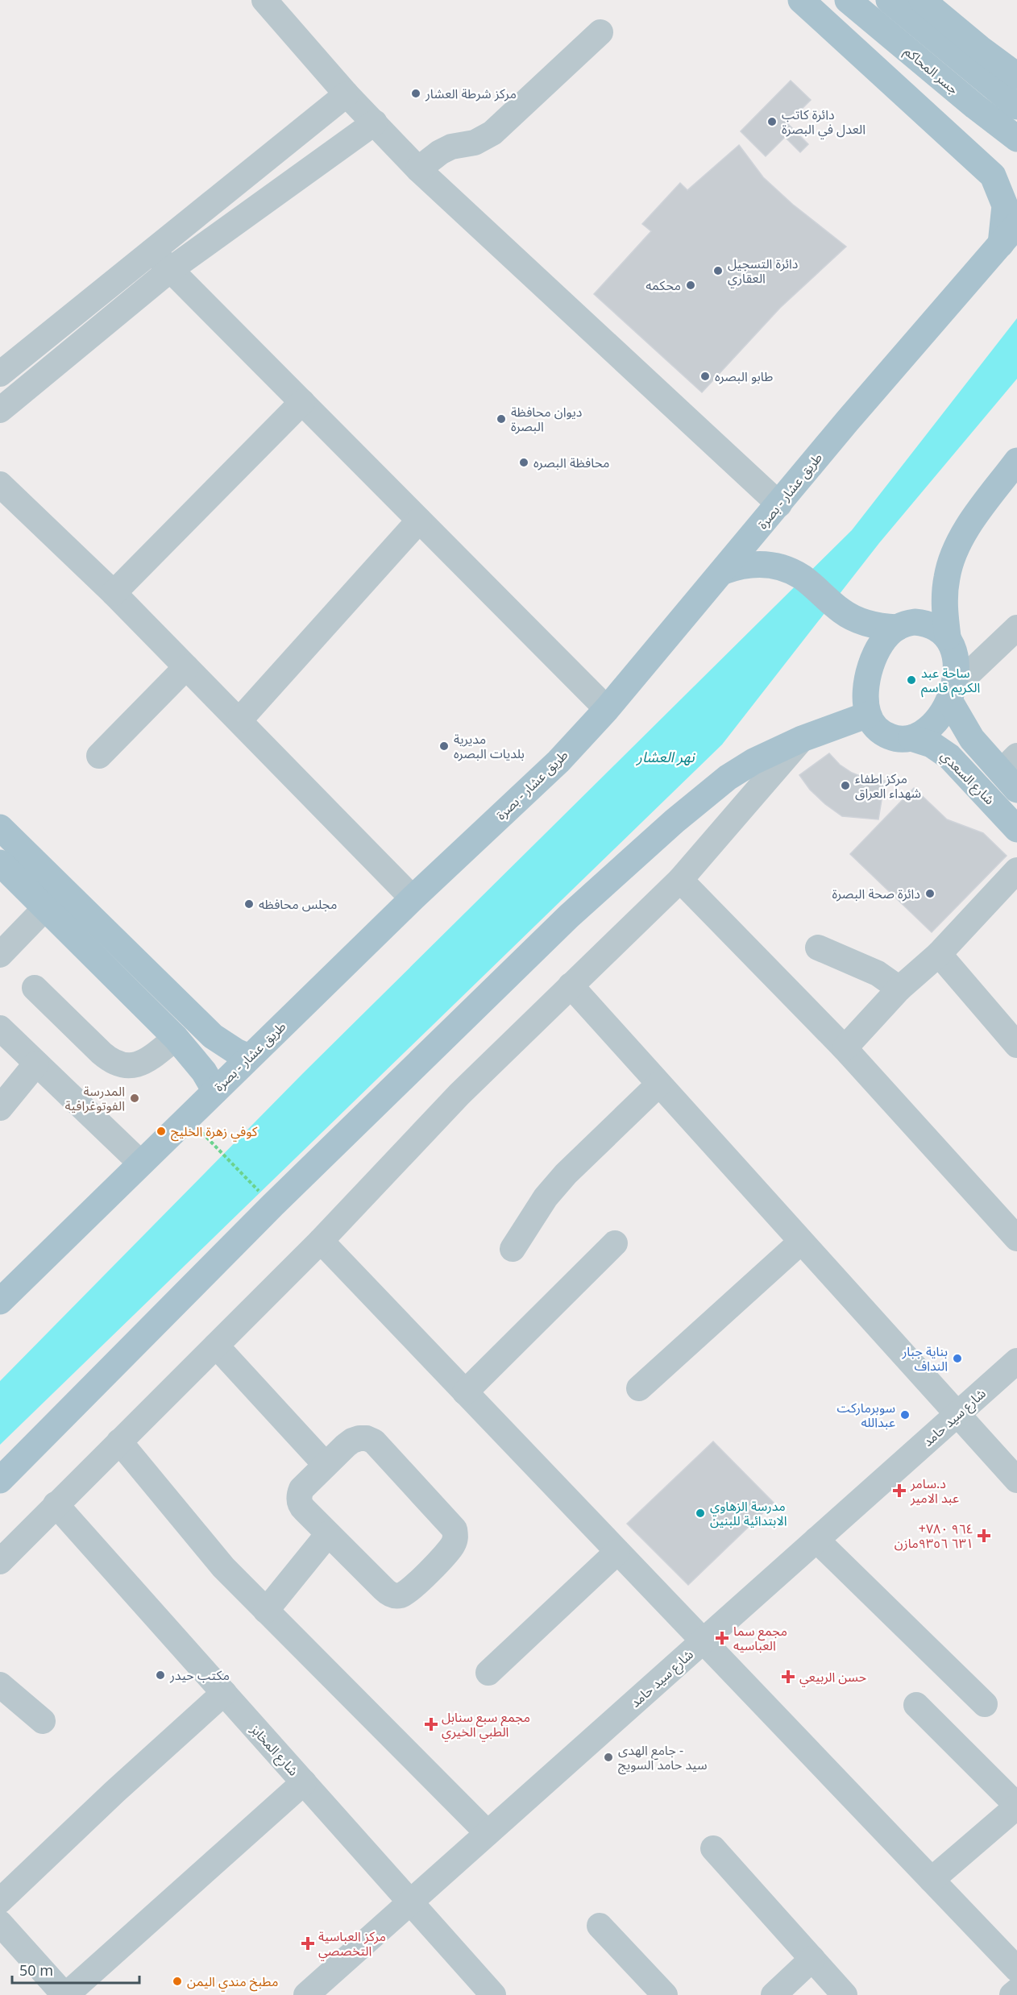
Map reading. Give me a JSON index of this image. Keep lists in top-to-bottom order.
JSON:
{
  "streets": {
    "main road": ["جسر المحاكم", "طريق عشار - بصرة", "شارع السعدي"],
    "street": ["شارع سيد حامد", "شارع المخابز"]
  },
  "crossings": [
    ["شارع سيد حامد", "شارع المخابز"]
  ],
  "water": ["نهر العشار"],
  "places": {
    "other": [
      "مركز شرطة العشار",
      "دائرة كاتب العدل في البصرة",
      "دائرة التسجيل العقاري",
      "محكمه",
      "طابو البصره",
      "ديوان محافظة البصرة",
      "محافظة البصره",
      "ساحة عبد الكريم قاسم",
      "مديرية بلديات البصره",
      "مركز اطفاء شهداء العراق",
      "دائرة صحة البصرة",
      "مجلس محافظه",
      "المدرسة الفوتوغرافية",
      "كوفي زهرة الخليج",
      "بناية جبار النداف",
      "سوبرماركت عبدالله",
      "مدرسة الزهاوي اﻻبتدائية للبنين",
      "مكتب حيدر",
      "جامع الهدى - سيد حامد السويج",
      "مطبخ مندي اليمن"
    ],
    "health": [
      "د.سامر عبد الامير",
      "+٩٦٤ ٧٨٠ ٦٣١ ٩٣٥٦مازن",
      "مجمع سما العباسيه",
      "حسن الربيعي",
      "مجمع سبع سنابل الطبي الخيري",
      "مركز العباسية التخصصي"
    ]
  },
  "scale_bar": "50 m"
}
